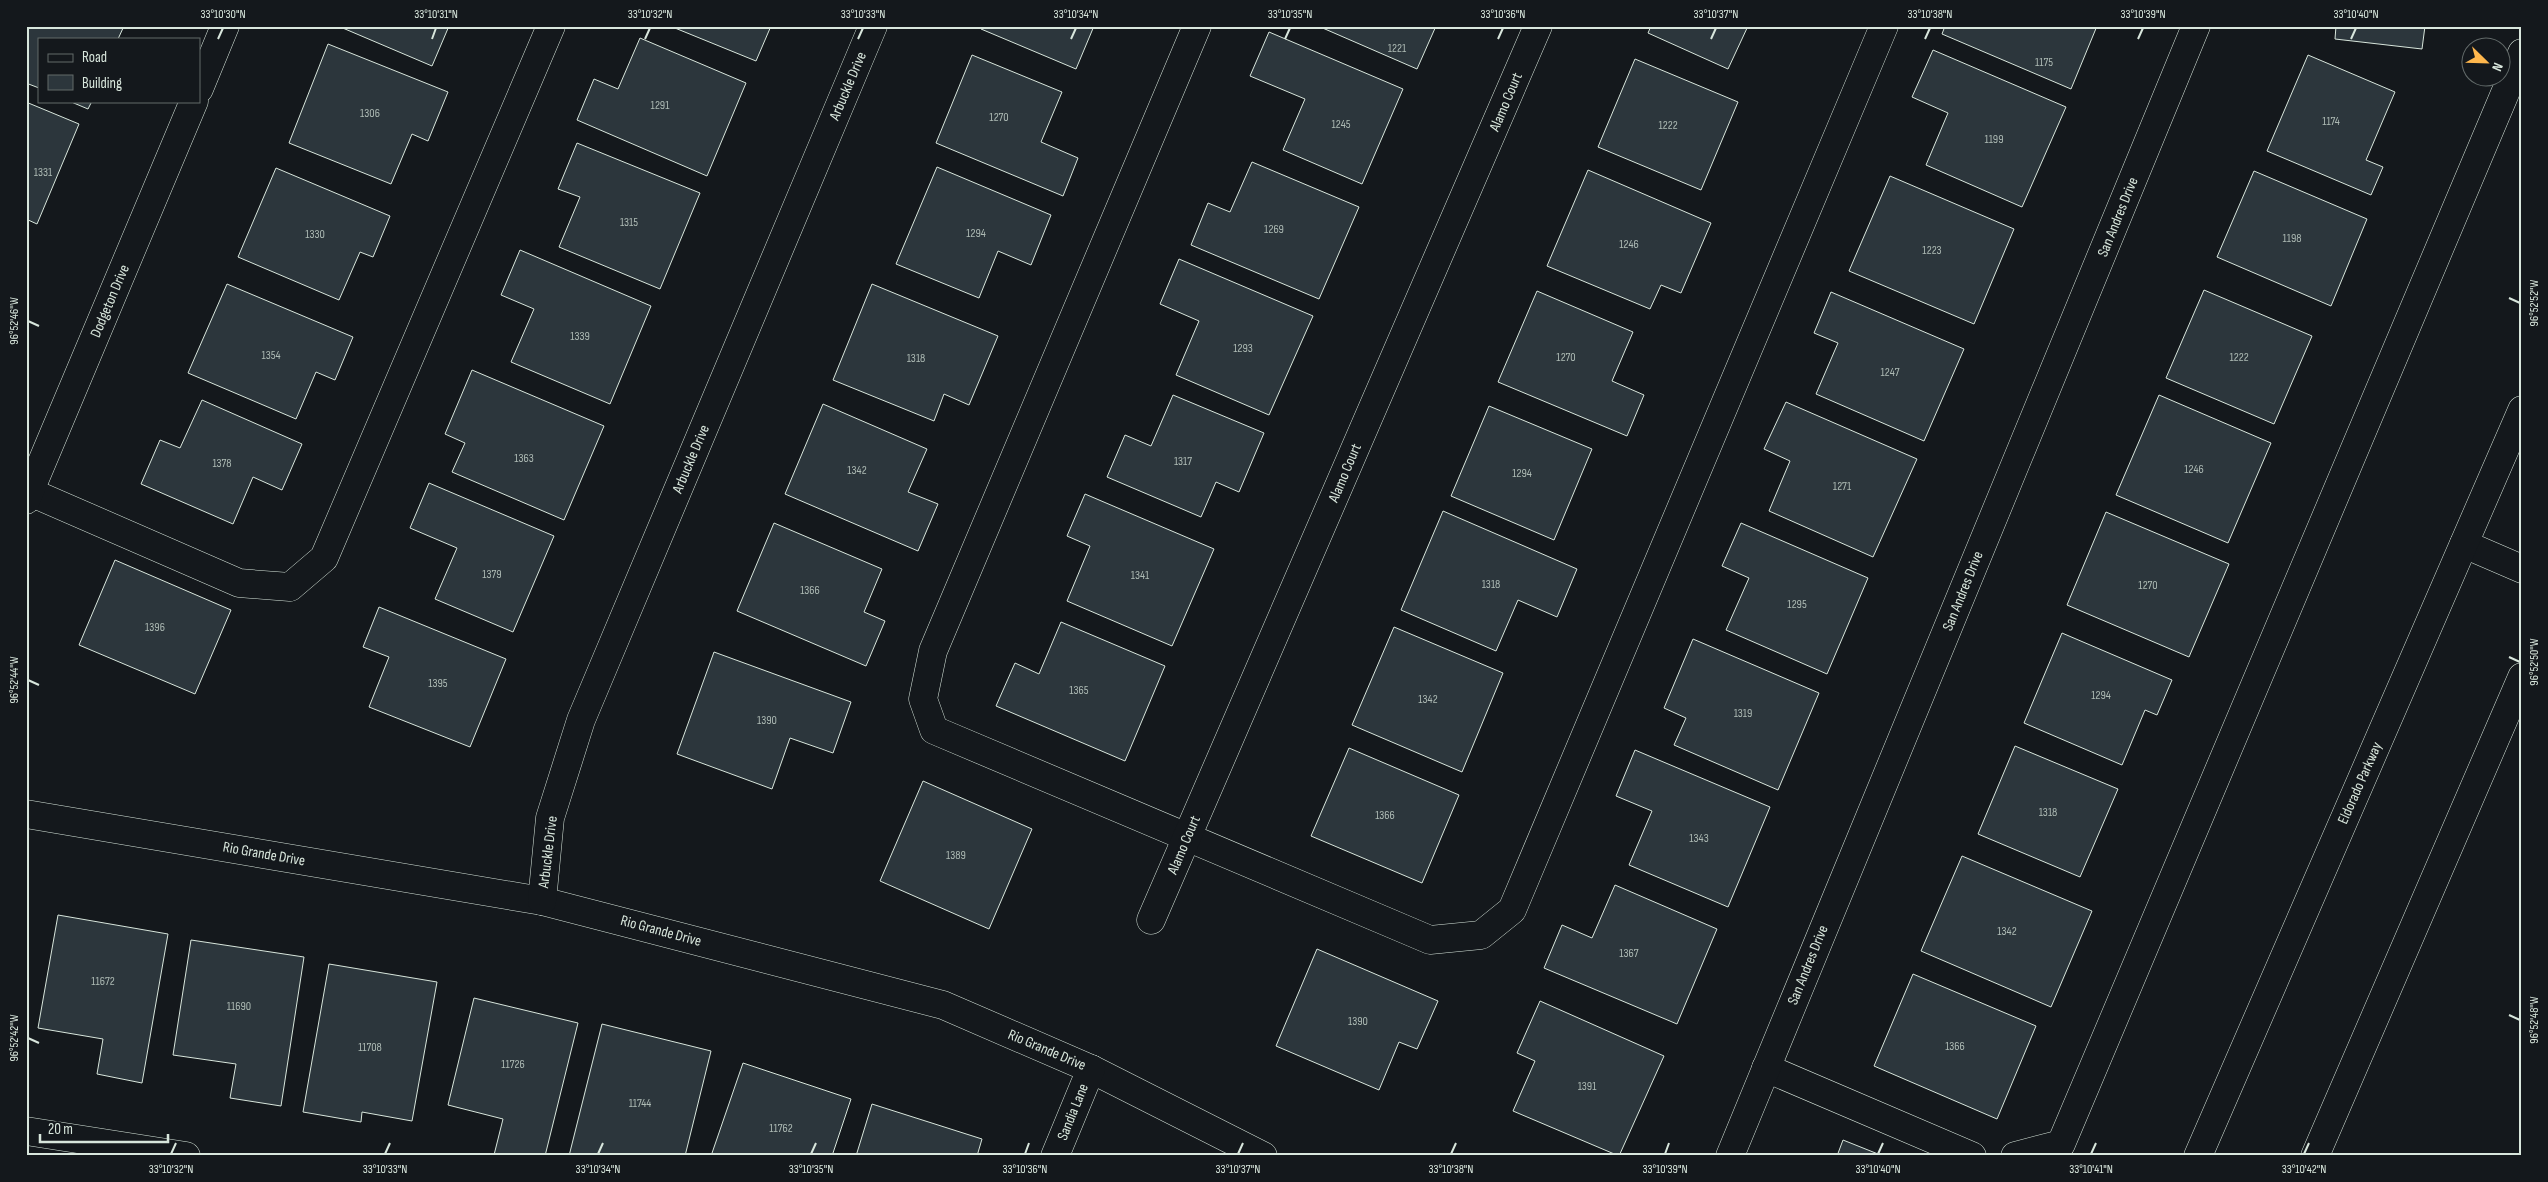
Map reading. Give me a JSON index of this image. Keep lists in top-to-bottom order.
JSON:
{
  "streets": {
    "street": [
      "Arbuckle Drive",
      "Alamo Court",
      "San Andres Drive",
      "Dodgeton Drive",
      "Eldorado Parkway",
      "Rio Grande Drive",
      "Sandia Lane"
    ]
  },
  "crossings": [
    ["Arbuckle Drive", "Rio Grande Drive"],
    ["Rio Grande Drive", "Sandia Lane"]
  ],
  "house_numbers": [
    "1221",
    "1175",
    "1291",
    "1306",
    "1270",
    "1174",
    "1245",
    "1222",
    "1199",
    "1331",
    "1315",
    "1269",
    "1294",
    "1330",
    "1198",
    "1246",
    "1223",
    "1339",
    "1293",
    "1354",
    "1270",
    "1222",
    "1318",
    "1247",
    "1363",
    "1317",
    "1378",
    "1246",
    "1342",
    "1294",
    "1271",
    "1379",
    "1341",
    "1318",
    "1270",
    "1366",
    "1295",
    "1396",
    "1395",
    "1365",
    "1294",
    "1342",
    "1319",
    "1390",
    "1318",
    "1366",
    "1343",
    "1389",
    "1342",
    "1367",
    "11672",
    "11690",
    "1390",
    "1366",
    "11708",
    "11726",
    "1391",
    "11744",
    "11762"
  ],
  "legend": ["Road", "Building"],
  "scale_bar": "20 m",
  "north": "bottom right",
  "coordinates": [
    "33°10'30\"N",
    "33°10'31\"N",
    "33°10'32\"N",
    "33°10'33\"N",
    "33°10'34\"N",
    "33°10'35\"N",
    "33°10'36\"N",
    "33°10'37\"N",
    "33°10'38\"N",
    "33°10'39\"N",
    "33°10'40\"N",
    "96°52'52\"W",
    "96°52'46\"W",
    "96°52'50\"W",
    "96°52'44\"W",
    "96°52'48\"W",
    "96°52'42\"W",
    "33°10'41\"N",
    "33°10'42\"N"
  ]
}
